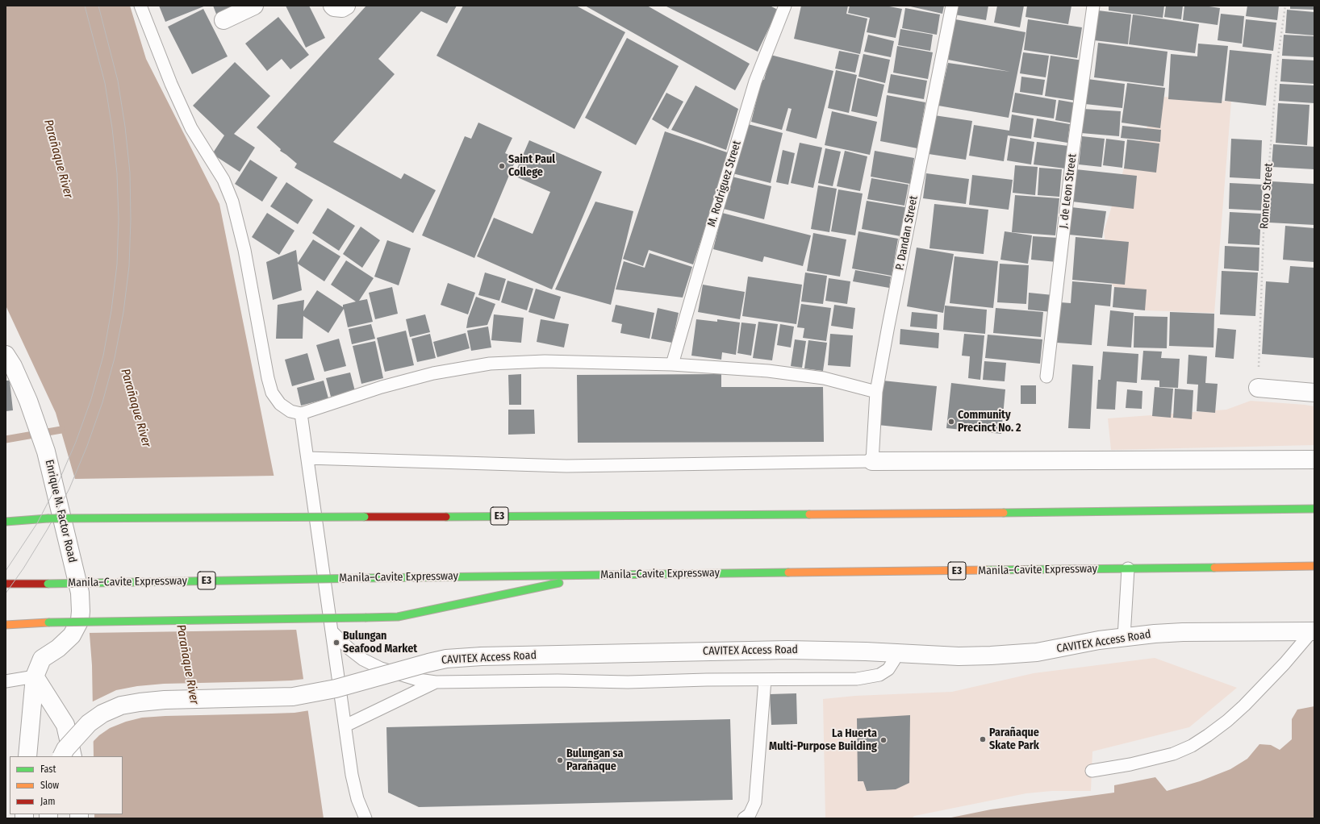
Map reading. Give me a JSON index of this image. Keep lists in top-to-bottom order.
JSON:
{
  "streets": {
    "highway": ["E3", "Manila–Cavite Expressway"],
    "street": ["Enrique M. Factor Road", "CAVITEX Access Road"],
    "lane": ["M. Rodriguez Street", "J. de Leon Street", "P. Dandan Street"],
    "path": ["Romero Street"]
  },
  "water": ["Parañaque River"],
  "places": [
    "Saint Paul College",
    "Community Precinct No. 2",
    "Bulungan Seafood Market",
    "Parañaque Skate Park",
    "La Huerta Multi-Purpose Building",
    "Bulungan sa Parañaque"
  ],
  "legend": ["Fast", "Slow", "Jam"]
}
